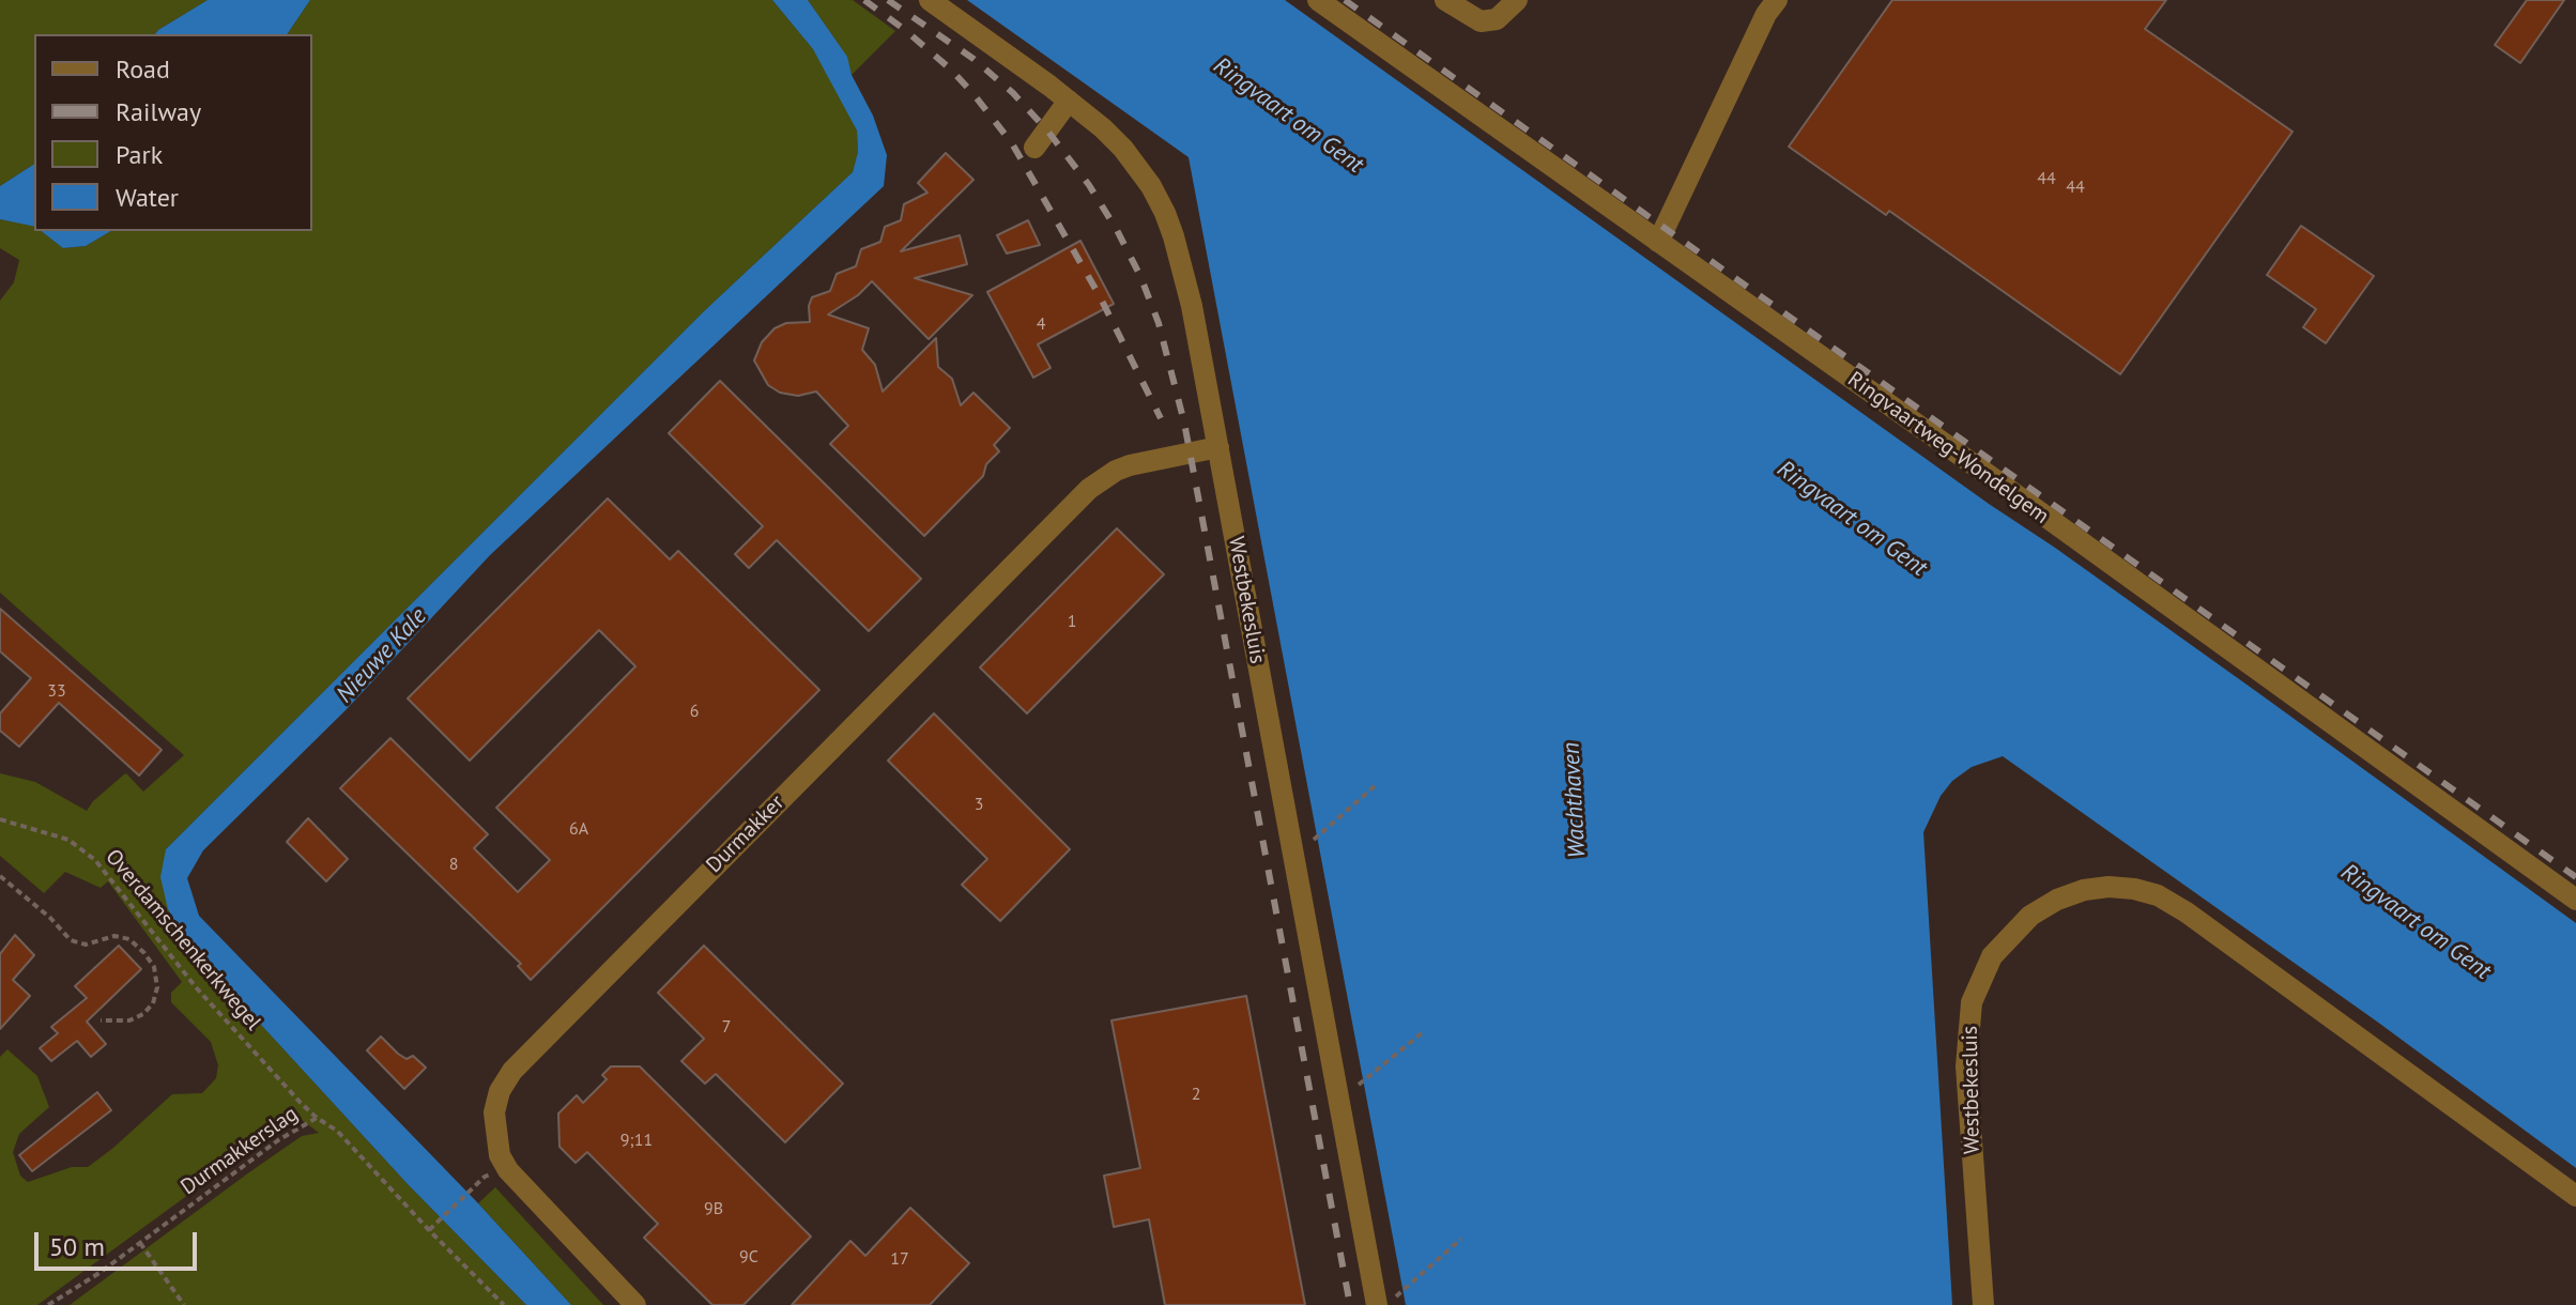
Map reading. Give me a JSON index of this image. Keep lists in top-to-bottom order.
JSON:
{
  "streets": {
    "street": ["Ringvaartweg-Wondelgem", "Westbekesluis", "Durmakker"],
    "path": ["Overdamschenkerkwegel", "Durmakkerslag"]
  },
  "crossings": [
    ["Westbekesluis", "Durmakker"],
    ["Overdamschenkerkwegel", "Durmakkerslag"]
  ],
  "water": ["Ringvaart om Gent", "Nieuwe Kale", "Wachthaven"],
  "house_numbers": [
    "44",
    "44",
    "4",
    "1",
    "33",
    "6",
    "3",
    "6A",
    "8",
    "7",
    "2",
    "9;11",
    "9B",
    "9C",
    "17"
  ],
  "legend": [
    "Road",
    "Railway",
    "Park",
    "Water"
  ],
  "scale_bar": "50 m"
}
